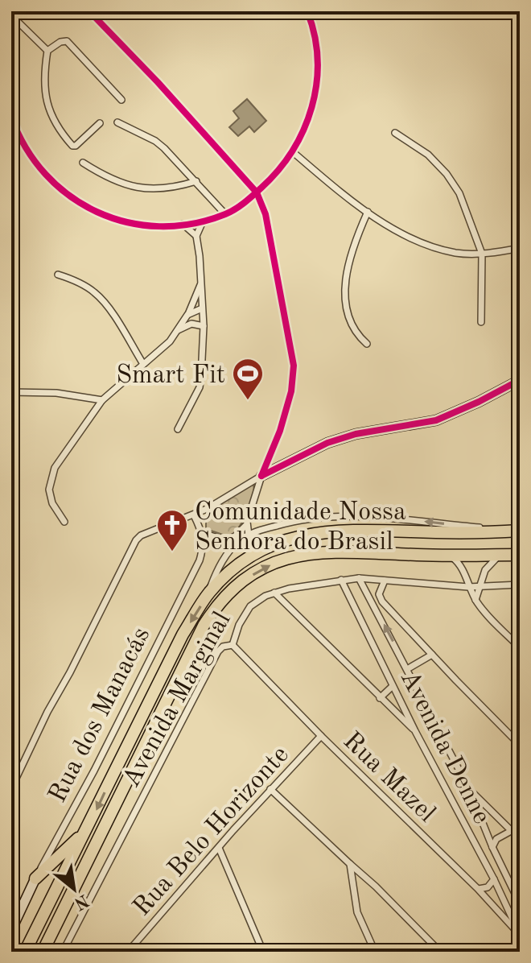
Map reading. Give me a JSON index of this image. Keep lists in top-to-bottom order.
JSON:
{
  "streets": {
    "street": [
      "Avenida Marginal",
      "Rua dos Manacás",
      "Avenida Denne",
      "Rua Mazel",
      "Rua Belo Horizonte"
    ]
  },
  "crossings": [
    ["Avenida Marginal", "Avenida Denne"],
    ["Avenida Marginal", "Rua Mazel"],
    ["Avenida Denne", "Rua Mazel"],
    ["Rua Mazel", "Rua Belo Horizonte"]
  ],
  "places": {
    "sports": ["Smart Fit"],
    "church": ["Comunidade Nossa Senhora do Brasil"]
  },
  "north": "bottom right"
}
